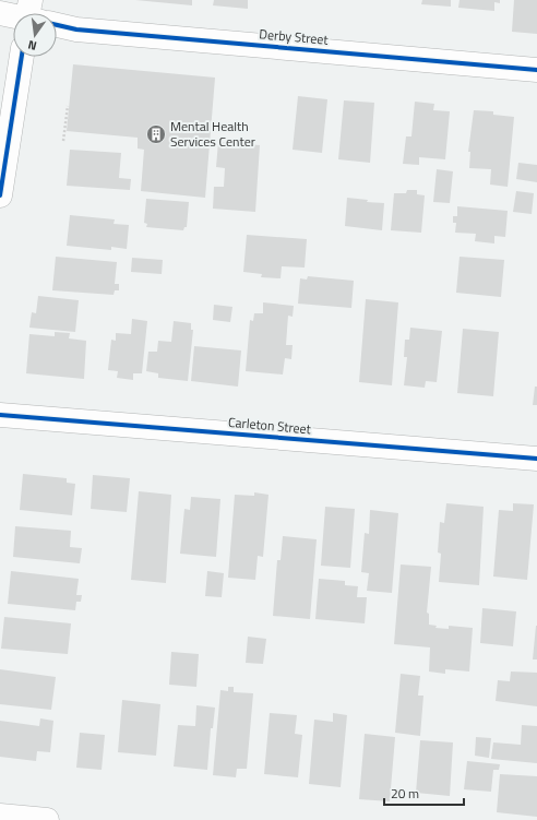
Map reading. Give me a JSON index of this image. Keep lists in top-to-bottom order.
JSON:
{
  "streets": {
    "street": ["Derby Street", "Carleton Street"]
  },
  "places": {
    "building": ["Mental Health Services Center"]
  },
  "scale_bar": "20 m",
  "north": "bottom"
}
